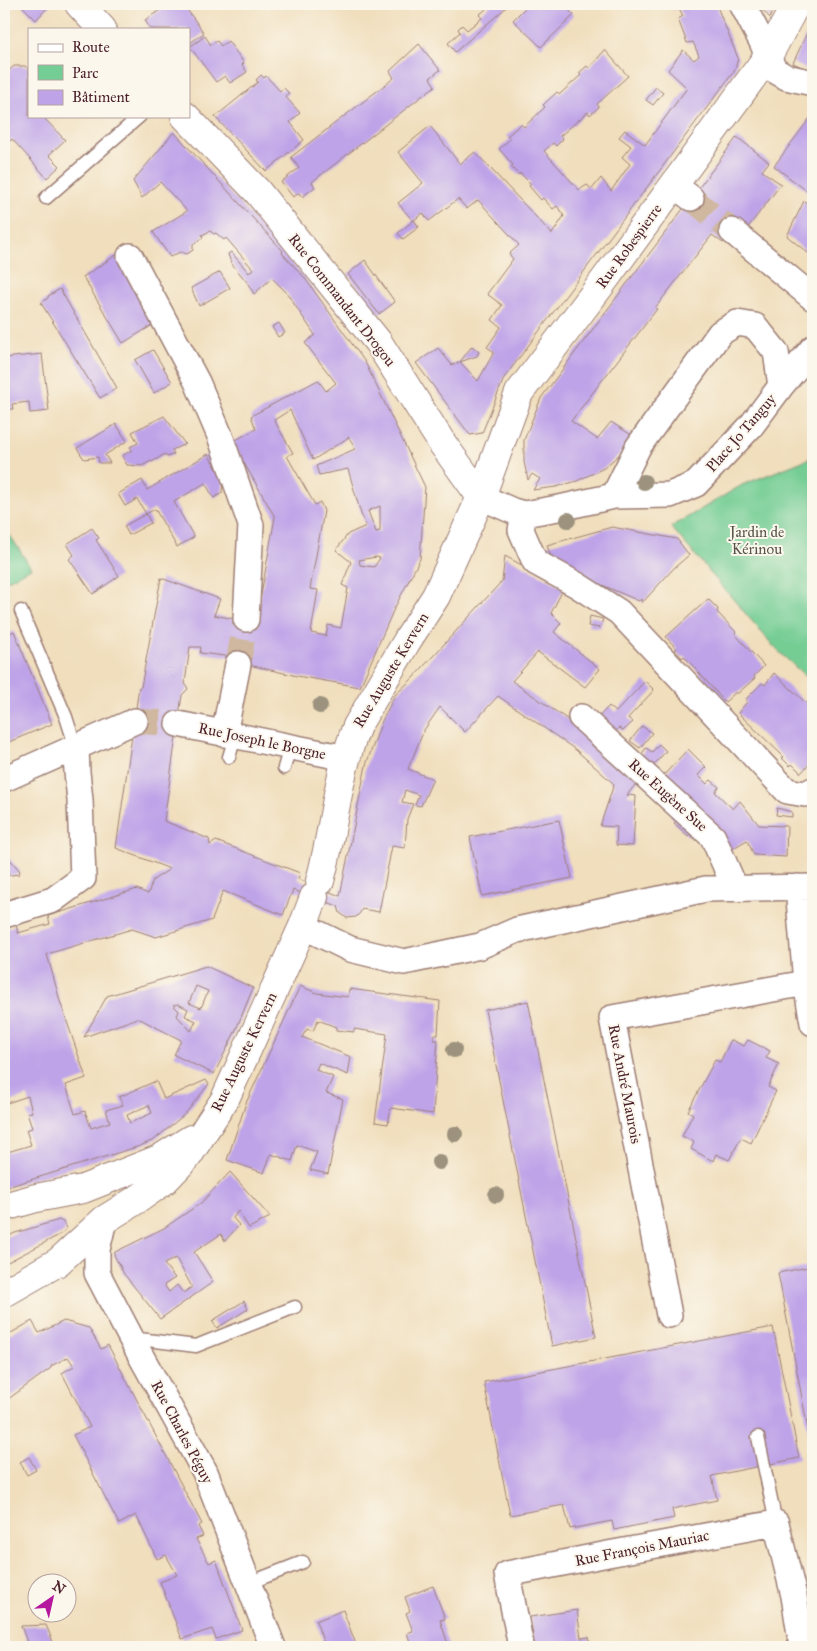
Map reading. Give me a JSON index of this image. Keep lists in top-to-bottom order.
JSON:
{
  "streets": {
    "street": [
      "Rue Robespierre",
      "Rue Commandant Drogou",
      "Place Jo Tanguy",
      "Rue Auguste Kervern",
      "Rue Joseph le Borgne",
      "Rue Eugène Sue",
      "Rue André Maurois",
      "Rue Charles Péguy",
      "Rue François Mauriac"
    ]
  },
  "crossings": [
    ["Rue Robespierre", "Rue Commandant Drogou"],
    ["Rue Robespierre", "Place Jo Tanguy"],
    ["Rue Robespierre", "Rue Auguste Kervern"],
    ["Rue Commandant Drogou", "Place Jo Tanguy"],
    ["Rue Commandant Drogou", "Rue Auguste Kervern"],
    ["Place Jo Tanguy", "Rue Auguste Kervern"],
    ["Rue Auguste Kervern", "Rue Joseph le Borgne"],
    ["Rue Auguste Kervern", "Rue Charles Péguy"]
  ],
  "parks": ["Jardin de Kérinou"],
  "legend": ["Route", "Parc", "Bâtiment"],
  "north": "top right"
}
